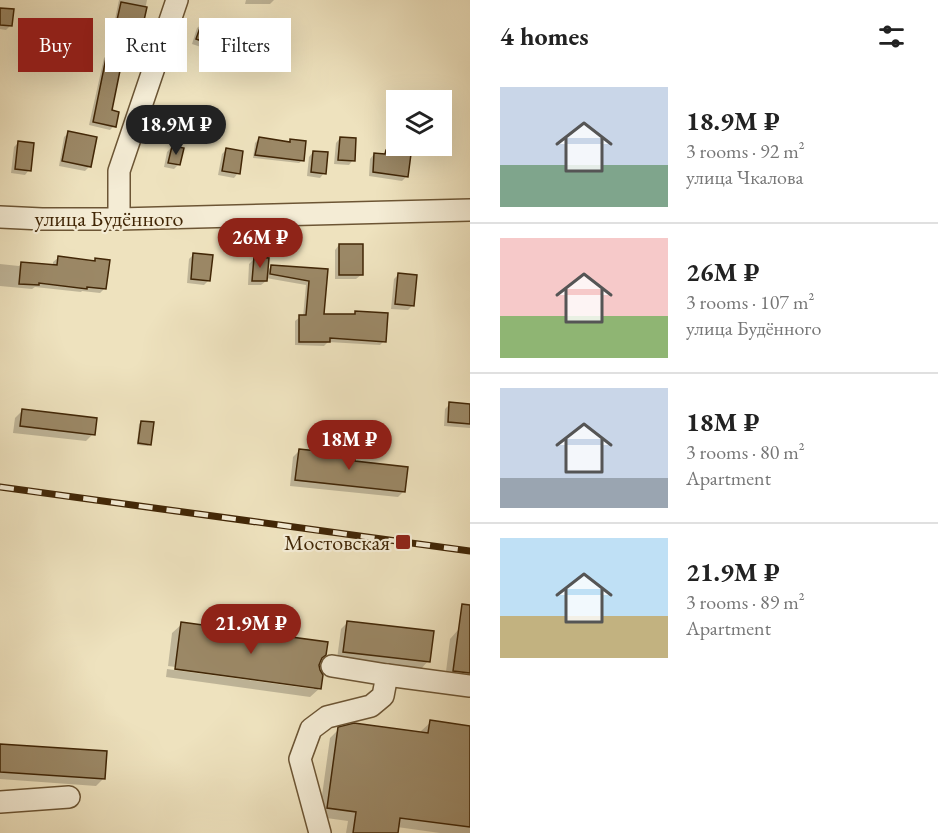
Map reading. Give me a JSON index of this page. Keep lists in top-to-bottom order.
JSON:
{
  "streets": {
    "street": ["улица Будённого"]
  },
  "places": {
    "transit": ["Мостовская"]
  },
  "page": {
    "heading": "4 homes",
    "chip": ["Buy", "Rent", "Filters"],
    "list": [
      {
        "name": "18.9M ₽",
        "note": "3 rooms · 92 m² · улица Чкалова"
      },
      {
        "name": "26M ₽",
        "note": "3 rooms · 107 m² · улица Будённого"
      },
      {
        "name": "18M ₽",
        "note": "3 rooms · 80 m² · Apartment"
      },
      {
        "name": "21.9M ₽",
        "note": "3 rooms · 89 m² · Apartment"
      }
    ],
    "price": [
      "18.9M ₽",
      "26M ₽",
      "18M ₽",
      "21.9M ₽"
    ]
  }
}
